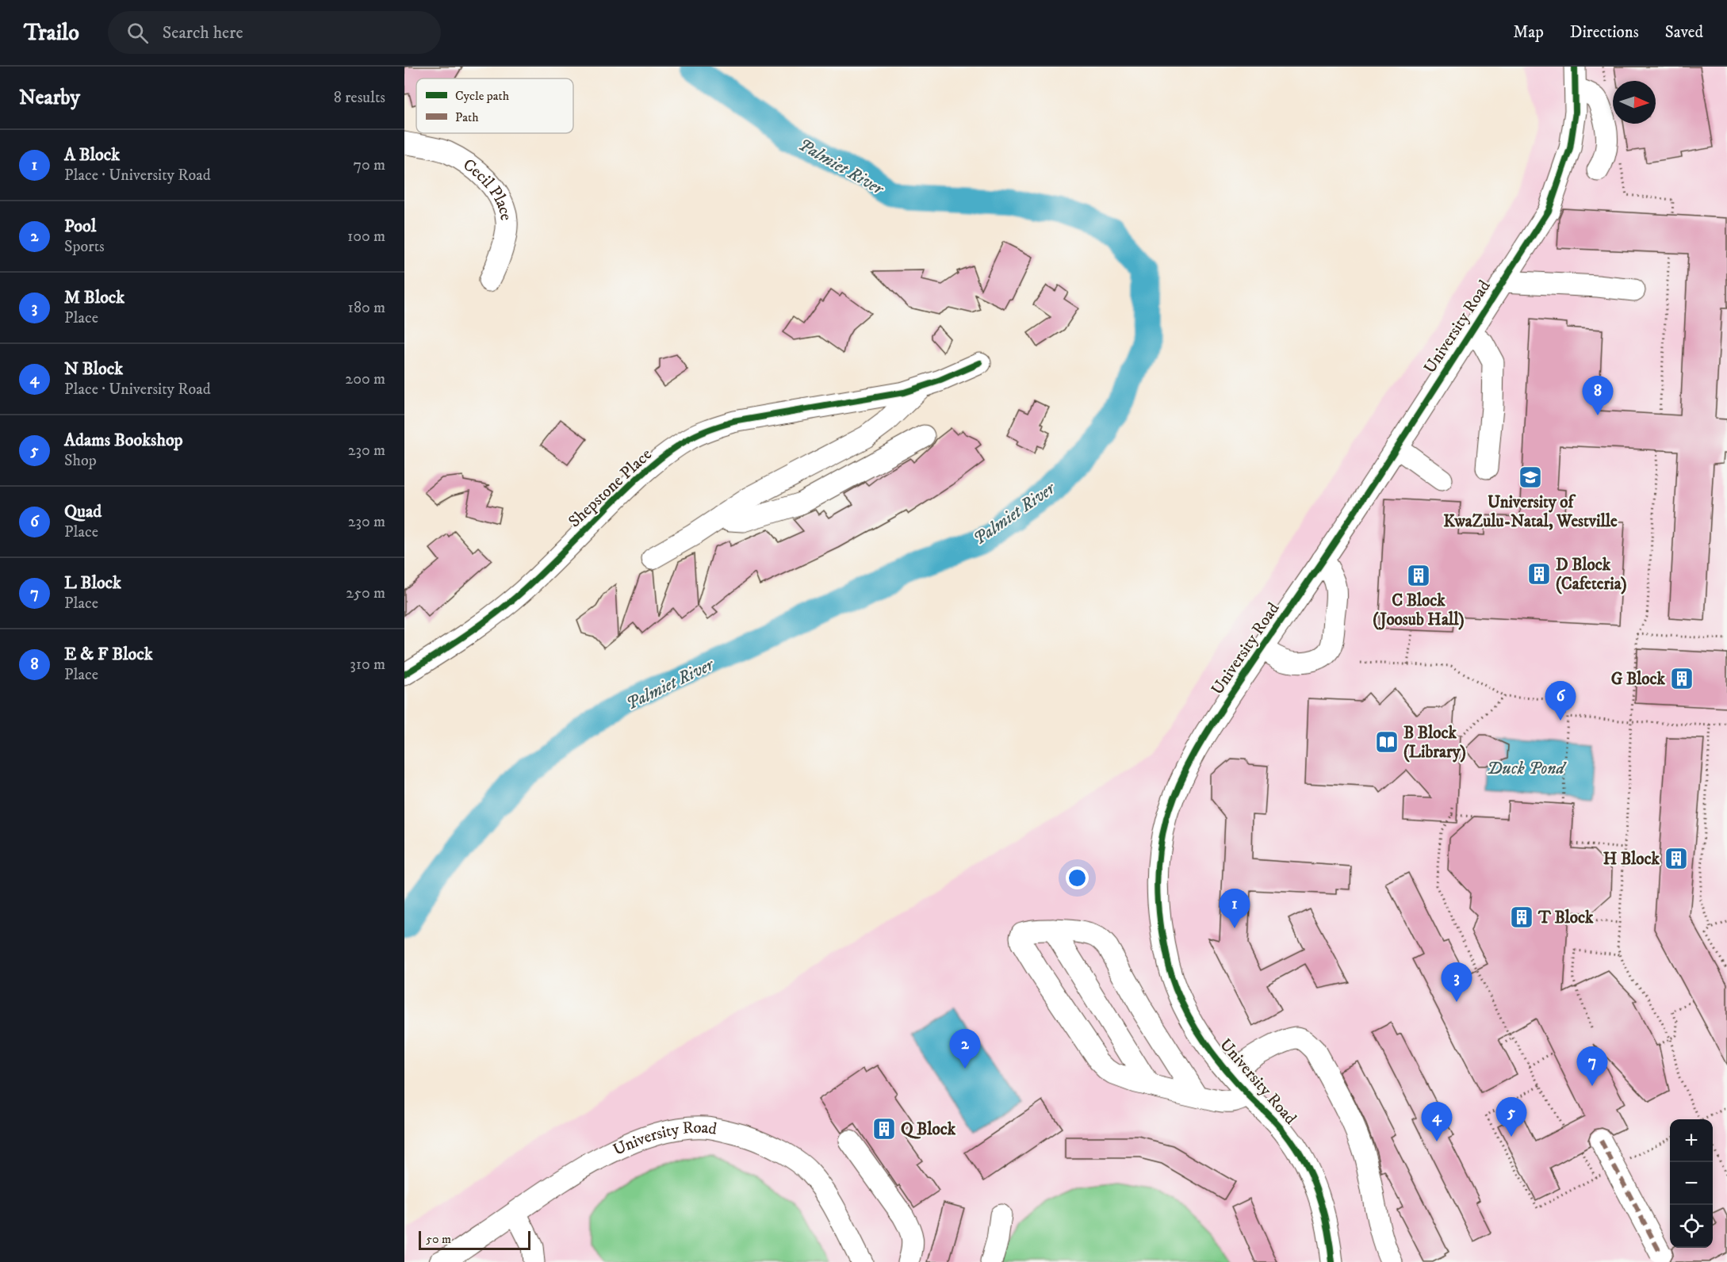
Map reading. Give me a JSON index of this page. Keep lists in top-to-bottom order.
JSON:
{
  "streets": {
    "street": ["Cecil Place", "University Road", "Shepstone Place"]
  },
  "water": ["Palmiet River", "Duck Pond"],
  "places": {
    "school or university": ["University of KwaZulu-Natal, Westville"],
    "building": [
      "D Block (Cafeteria)",
      "C Block (Joosub Hall)",
      "G Block",
      "H Block",
      "T Block",
      "Q Block"
    ],
    "library": ["B Block (Library)"]
  },
  "legend": ["Cycle path", "Path"],
  "scale_bar": "50 m",
  "north": "right",
  "page": {
    "header": "Trailo",
    "search": "Search here",
    "nav": ["Map", "Directions", "Saved"],
    "heading": ["Nearby", "8 results"],
    "list": [
      {
        "mark": "1",
        "name": "A Block",
        "note": "Place · University Road",
        "value": "70 m"
      },
      {
        "mark": "2",
        "name": "Pool",
        "note": "Sports",
        "value": "100 m"
      },
      {
        "mark": "3",
        "name": "M Block",
        "note": "Place",
        "value": "180 m"
      },
      {
        "mark": "4",
        "name": "N Block",
        "note": "Place · University Road",
        "value": "200 m"
      },
      {
        "mark": "5",
        "name": "Adams Bookshop",
        "note": "Shop",
        "value": "230 m"
      },
      {
        "mark": "6",
        "name": "Quad",
        "note": "Place",
        "value": "230 m"
      },
      {
        "mark": "7",
        "name": "L Block",
        "note": "Place",
        "value": "250 m"
      },
      {
        "mark": "8",
        "name": "E & F Block",
        "note": "Place",
        "value": "310 m"
      }
    ],
    "pins": [
      "8",
      "6",
      "1",
      "3",
      "2",
      "7",
      "5",
      "4"
    ],
    "map_buttons": ["+", "−"],
    "scale": "50 m"
  }
}
